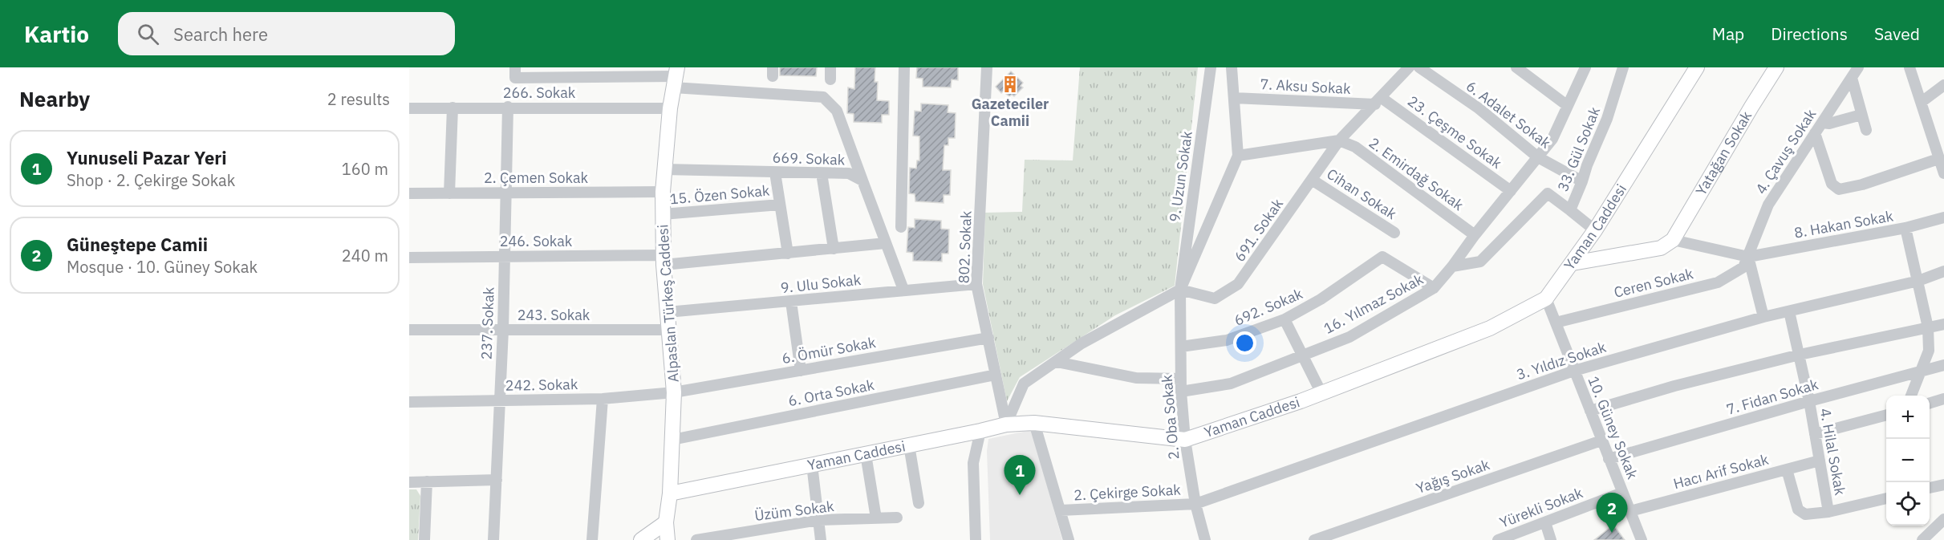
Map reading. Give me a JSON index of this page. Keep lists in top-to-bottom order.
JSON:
{
  "streets": {
    "main road": ["Yatağan Sokak", "Yaman Caddesi", "Alpaslan Türkeş Caddesi"],
    "street": [
      "7. Aksu Sokak",
      "266. Sokak",
      "6. Adalet Sokak",
      "23. Çeşme Sokak",
      "33. Gül Sokak",
      "4. Çavuş Sokak",
      "669. Sokak",
      "2. Emirdağ Sokak",
      "9. Uzun Sokak",
      "2. Çemen Sokak",
      "Cihan Sokak",
      "15. Özen Sokak",
      "8. Hakan Sokak",
      "691. Sokak",
      "246. Sokak",
      "802. Sokak",
      "Ceren Sokak",
      "9. Ulu Sokak",
      "16. Yılmaz Sokak",
      "692. Sokak",
      "243. Sokak",
      "237. Sokak",
      "6. Ömür Sokak",
      "3. Yıldız Sokak",
      "242. Sokak",
      "6. Orta Sokak",
      "7. Fidan Sokak",
      "2. Oba Sokak",
      "10. Güney Sokak",
      "4. Hilal Sokak",
      "Hacı Arif Sokak",
      "Yağış Sokak",
      "2. Çekirge Sokak",
      "Yürekli Sokak",
      "Üzüm Sokak"
    ]
  },
  "crossings": [
    ["7. Aksu Sokak", "23. Çeşme Sokak"],
    ["7. Aksu Sokak", "691. Sokak"],
    ["266. Sokak", "Alpaslan Türkeş Caddesi"],
    ["266. Sokak", "237. Sokak"],
    ["6. Adalet Sokak", "33. Gül Sokak"],
    ["6. Adalet Sokak", "16. Yılmaz Sokak"],
    ["23. Çeşme Sokak", "691. Sokak"],
    ["23. Çeşme Sokak", "16. Yılmaz Sokak"],
    ["33. Gül Sokak", "Yaman Caddesi"],
    ["4. Çavuş Sokak", "8. Hakan Sokak"],
    ["4. Çavuş Sokak", "Ceren Sokak"],
    ["669. Sokak", "15. Özen Sokak"],
    ["669. Sokak", "246. Sokak"],
    ["669. Sokak", "9. Ulu Sokak"],
    ["669. Sokak", "Alpaslan Türkeş Caddesi"],
    ["2. Emirdağ Sokak", "691. Sokak"],
    ["2. Emirdağ Sokak", "16. Yılmaz Sokak"],
    ["9. Uzun Sokak", "691. Sokak"],
    ["9. Uzun Sokak", "2. Oba Sokak"],
    ["2. Çemen Sokak", "Alpaslan Türkeş Caddesi"],
    ["2. Çemen Sokak", "237. Sokak"],
    ["Cihan Sokak", "691. Sokak"],
    ["15. Özen Sokak", "246. Sokak"],
    ["15. Özen Sokak", "Alpaslan Türkeş Caddesi"],
    ["8. Hakan Sokak", "Ceren Sokak"],
    ["Yaman Caddesi", "802. Sokak"],
    ["Yaman Caddesi", "Alpaslan Türkeş Caddesi"],
    ["Yaman Caddesi", "2. Oba Sokak"],
    ["Yaman Caddesi", "10. Güney Sokak"],
    ["691. Sokak", "2. Oba Sokak"],
    ["246. Sokak", "Alpaslan Türkeş Caddesi"],
    ["246. Sokak", "237. Sokak"],
    ["802. Sokak", "9. Ulu Sokak"],
    ["802. Sokak", "6. Ömür Sokak"],
    ["802. Sokak", "6. Orta Sokak"],
    ["Ceren Sokak", "10. Güney Sokak"],
    ["9. Ulu Sokak", "Alpaslan Türkeş Caddesi"],
    ["Alpaslan Türkeş Caddesi", "243. Sokak"],
    ["Alpaslan Türkeş Caddesi", "6. Ömür Sokak"],
    ["Alpaslan Türkeş Caddesi", "242. Sokak"],
    ["Alpaslan Türkeş Caddesi", "6. Orta Sokak"],
    ["16. Yılmaz Sokak", "692. Sokak"],
    ["16. Yılmaz Sokak", "2. Oba Sokak"],
    ["692. Sokak", "2. Oba Sokak"],
    ["243. Sokak", "237. Sokak"],
    ["237. Sokak", "242. Sokak"],
    ["6. Ömür Sokak", "242. Sokak"],
    ["3. Yıldız Sokak", "2. Oba Sokak"],
    ["3. Yıldız Sokak", "10. Güney Sokak"],
    ["3. Yıldız Sokak", "4. Hilal Sokak"],
    ["3. Yıldız Sokak", "2. Çekirge Sokak"],
    ["7. Fidan Sokak", "10. Güney Sokak"],
    ["7. Fidan Sokak", "4. Hilal Sokak"],
    ["2. Oba Sokak", "2. Çekirge Sokak"],
    ["10. Güney Sokak", "Hacı Arif Sokak"],
    ["10. Güney Sokak", "Yağış Sokak"],
    ["10. Güney Sokak", "Yürekli Sokak"],
    ["4. Hilal Sokak", "Hacı Arif Sokak"]
  ],
  "places": {
    "building": ["Gazeteciler Camii"]
  },
  "page": {
    "header": "Kartio",
    "search": "Search here",
    "nav": ["Map", "Directions", "Saved"],
    "heading": ["Nearby", "2 results"],
    "list": [
      {
        "mark": "1",
        "name": "Yunuseli Pazar Yeri",
        "note": "Shop · 2. Çekirge Sokak",
        "value": "160 m"
      },
      {
        "mark": "2",
        "name": "Güneştepe Camii",
        "note": "Mosque · 10. Güney Sokak",
        "value": "240 m"
      }
    ],
    "map_buttons": ["+", "−"],
    "pins": ["1", "2"]
  }
}
